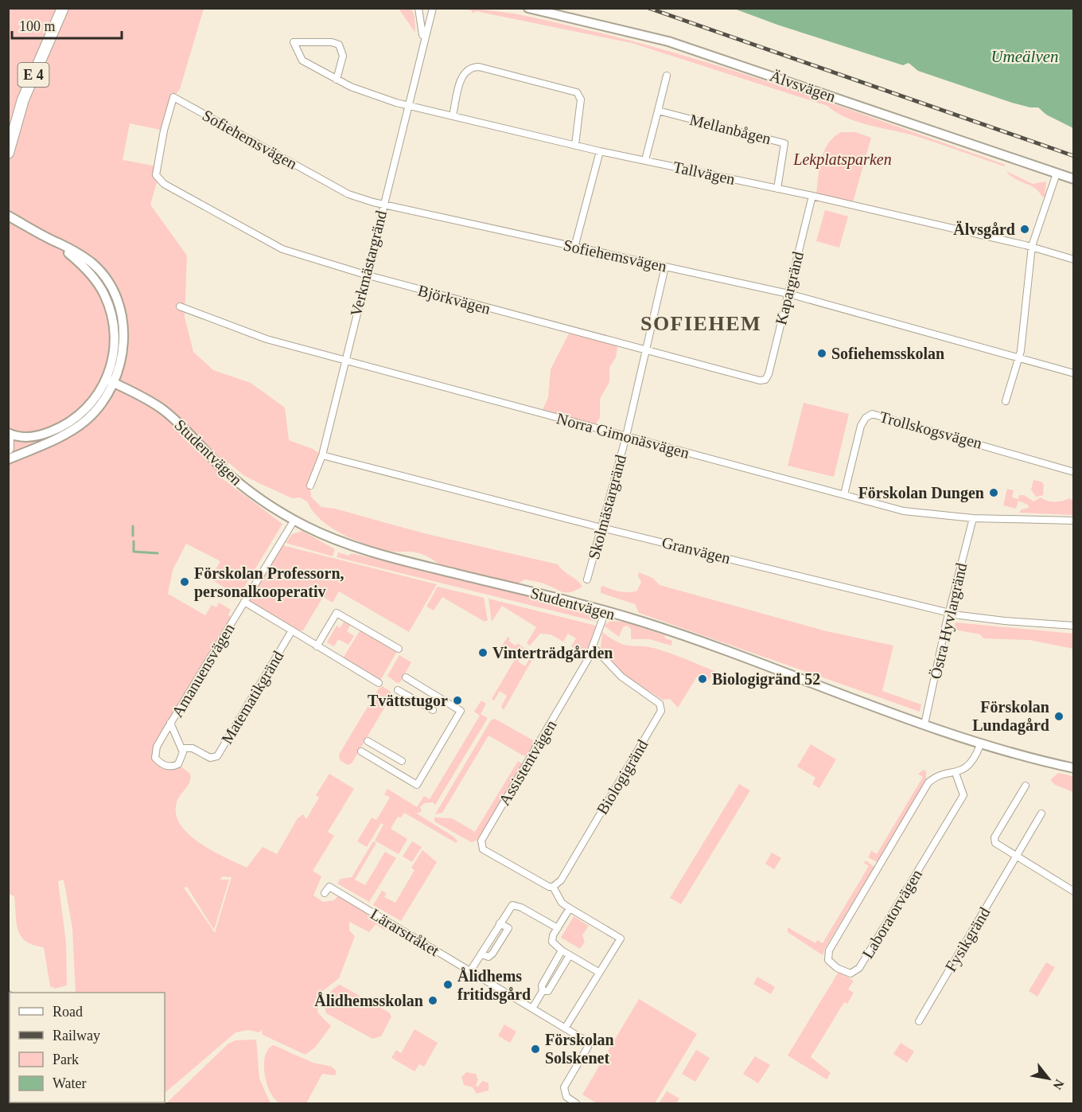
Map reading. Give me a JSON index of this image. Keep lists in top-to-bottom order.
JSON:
{
  "streets": {
    "highway": ["E 4"],
    "street": [
      "Älvsvägen",
      "Mellanbågen",
      "Sofiehemsvägen",
      "Tallvägen",
      "Verkmästargränd",
      "Kapargränd",
      "Björkvägen",
      "Trollskogsvägen",
      "Norra Gimonäsvägen",
      "Studentvägen",
      "Skolmästargränd",
      "Granvägen",
      "Östra Hyvlargränd",
      "Amanuensvägen",
      "Matematikgränd",
      "Assistentvägen",
      "Biologigränd",
      "Laboratorvägen",
      "Lärarstråket",
      "Fysikgränd"
    ]
  },
  "crossings": [
    ["Mellanbågen", "Tallvägen"],
    ["Sofiehemsvägen", "Verkmästargränd"],
    ["Sofiehemsvägen", "Kapargränd"],
    ["Sofiehemsvägen", "Björkvägen"],
    ["Sofiehemsvägen", "Skolmästargränd"],
    ["Tallvägen", "Verkmästargränd"],
    ["Tallvägen", "Kapargränd"],
    ["Verkmästargränd", "Björkvägen"],
    ["Verkmästargränd", "Norra Gimonäsvägen"],
    ["Verkmästargränd", "Granvägen"],
    ["Kapargränd", "Björkvägen"],
    ["Björkvägen", "Skolmästargränd"],
    ["Trollskogsvägen", "Norra Gimonäsvägen"],
    ["Norra Gimonäsvägen", "Skolmästargränd"],
    ["Norra Gimonäsvägen", "Östra Hyvlargränd"],
    ["Studentvägen", "Östra Hyvlargränd"],
    ["Studentvägen", "Amanuensvägen"],
    ["Studentvägen", "Assistentvägen"],
    ["Studentvägen", "Laboratorvägen"],
    ["Skolmästargränd", "Granvägen"],
    ["Granvägen", "Östra Hyvlargränd"],
    ["Amanuensvägen", "Matematikgränd"],
    ["Assistentvägen", "Biologigränd"]
  ],
  "districts": ["SOFIEHEM"],
  "water": ["Umeälven"],
  "parks": ["Lekplatsparken"],
  "places": [
    "Älvsgård",
    "Sofiehemsskolan",
    "Förskolan Dungen",
    "Förskolan Professorn, personalkooperativ",
    "Vinterträdgården",
    "Biologigränd 52",
    "Tvättstugor",
    "Förskolan Lundagård",
    "Ålidhems fritidsgård",
    "Ålidhemsskolan",
    "Förskolan Solskenet"
  ],
  "legend": [
    "Road",
    "Railway",
    "Park",
    "Water"
  ],
  "scale_bar": "100 m",
  "north": "bottom right"
}
